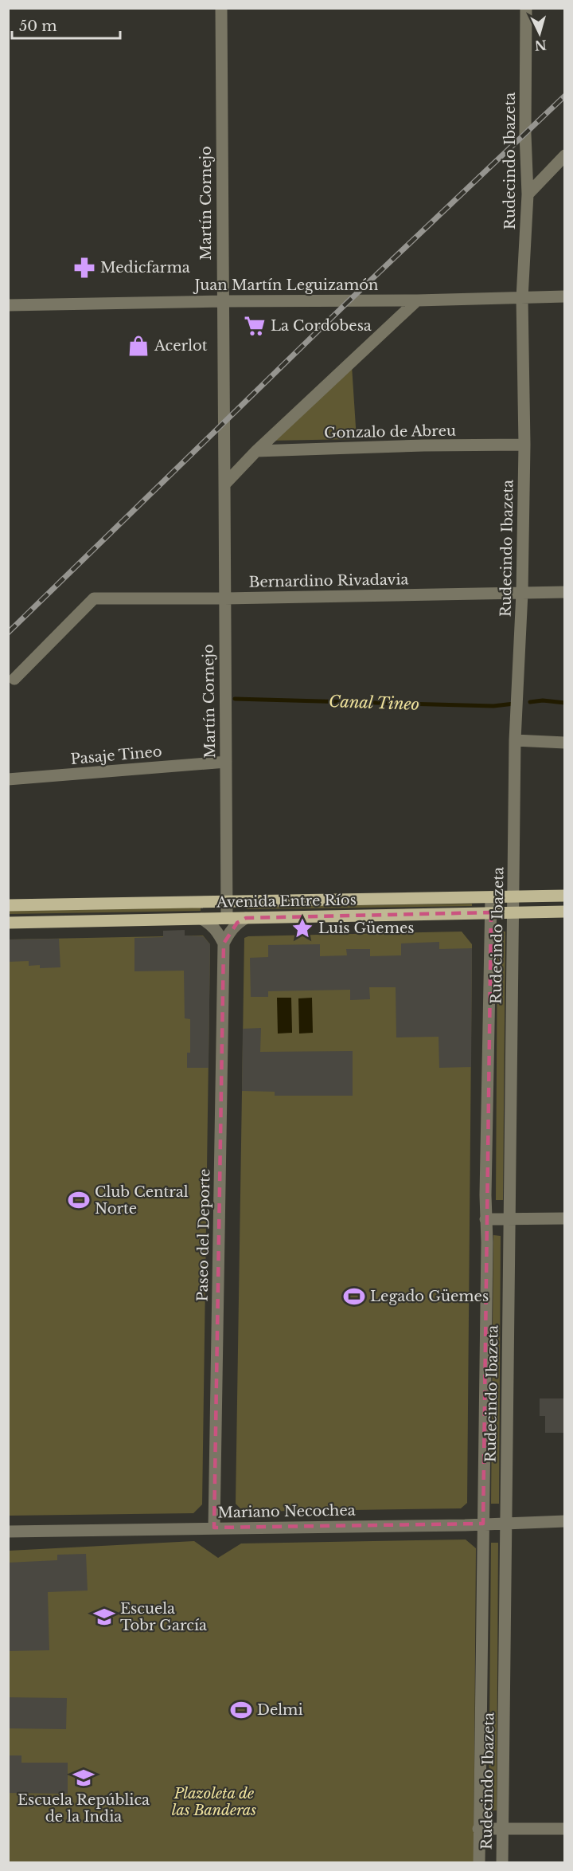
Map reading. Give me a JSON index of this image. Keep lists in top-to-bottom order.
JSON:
{
  "streets": {
    "main road": ["Avenida Entre Ríos"],
    "street": [
      "Rudecindo Ibazeta",
      "Martín Cornejo",
      "Juan Martín Leguizamón",
      "Gonzalo de Abreu",
      "Bernardino Rivadavia",
      "Pasaje Tineo",
      "Paseo del Deporte",
      "Mariano Necochea"
    ]
  },
  "crossings": [
    ["Rudecindo Ibazeta", "Juan Martín Leguizamón"],
    ["Rudecindo Ibazeta", "Gonzalo de Abreu"],
    ["Rudecindo Ibazeta", "Bernardino Rivadavia"],
    ["Rudecindo Ibazeta", "Avenida Entre Ríos"],
    ["Rudecindo Ibazeta", "Mariano Necochea"],
    ["Martín Cornejo", "Juan Martín Leguizamón"],
    ["Martín Cornejo", "Bernardino Rivadavia"],
    ["Martín Cornejo", "Pasaje Tineo"],
    ["Martín Cornejo", "Avenida Entre Ríos"],
    ["Paseo del Deporte", "Mariano Necochea"]
  ],
  "water": ["Canal Tineo"],
  "parks": ["Plazoleta de las Banderas"],
  "places": {
    "pharmacy": ["Medicfarma"],
    "supermarket": ["La Cordobesa"],
    "shop": ["Acerlot"],
    "place": ["Luis Güemes"],
    "sports": ["Club Central Norte", "Legado Güemes", "Delmi"],
    "school or university": ["Escuela Tobr García", "Escuela República de la India"]
  },
  "scale_bar": "50 m",
  "north": "bottom"
}
